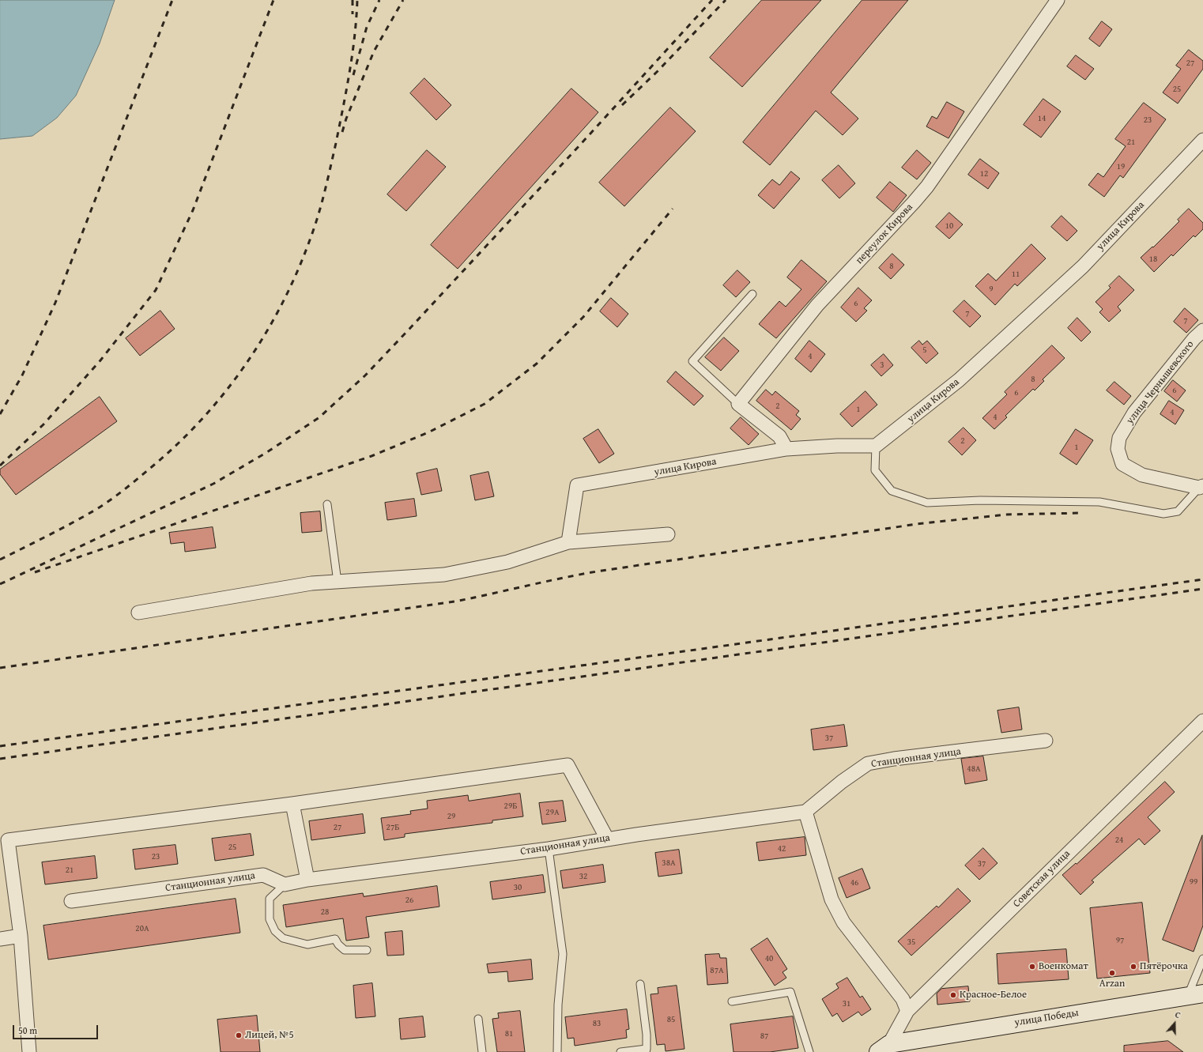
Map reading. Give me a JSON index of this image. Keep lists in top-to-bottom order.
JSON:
{
  "streets": {
    "street": [
      "улица Кирова",
      "переулок Кирова",
      "улица Чернышевского",
      "Станционная улица",
      "Советская улица",
      "улица Победы"
    ]
  },
  "crossings": [
    ["Советская улица", "улица Победы"]
  ],
  "places": [
    "Военкомат",
    "Пятёрочка",
    "Arzan",
    "Красное-Белое",
    "Лицей, №5"
  ],
  "house_numbers": [
    "27",
    "25",
    "14",
    "23",
    "21",
    "19",
    "12",
    "10",
    "18",
    "8",
    "11",
    "9",
    "6",
    "7",
    "7",
    "5",
    "4",
    "3",
    "8",
    "6",
    "6",
    "2",
    "1",
    "4",
    "4",
    "2",
    "1",
    "37",
    "48А",
    "29Б",
    "29А",
    "29",
    "27",
    "27Б",
    "24",
    "25",
    "42",
    "23",
    "38А",
    "37",
    "21",
    "32",
    "99",
    "46",
    "30",
    "26",
    "28",
    "20А",
    "97",
    "35",
    "40",
    "87А",
    "31",
    "85",
    "83",
    "81",
    "87"
  ],
  "scale_bar": "50 m",
  "north": "top"
}
